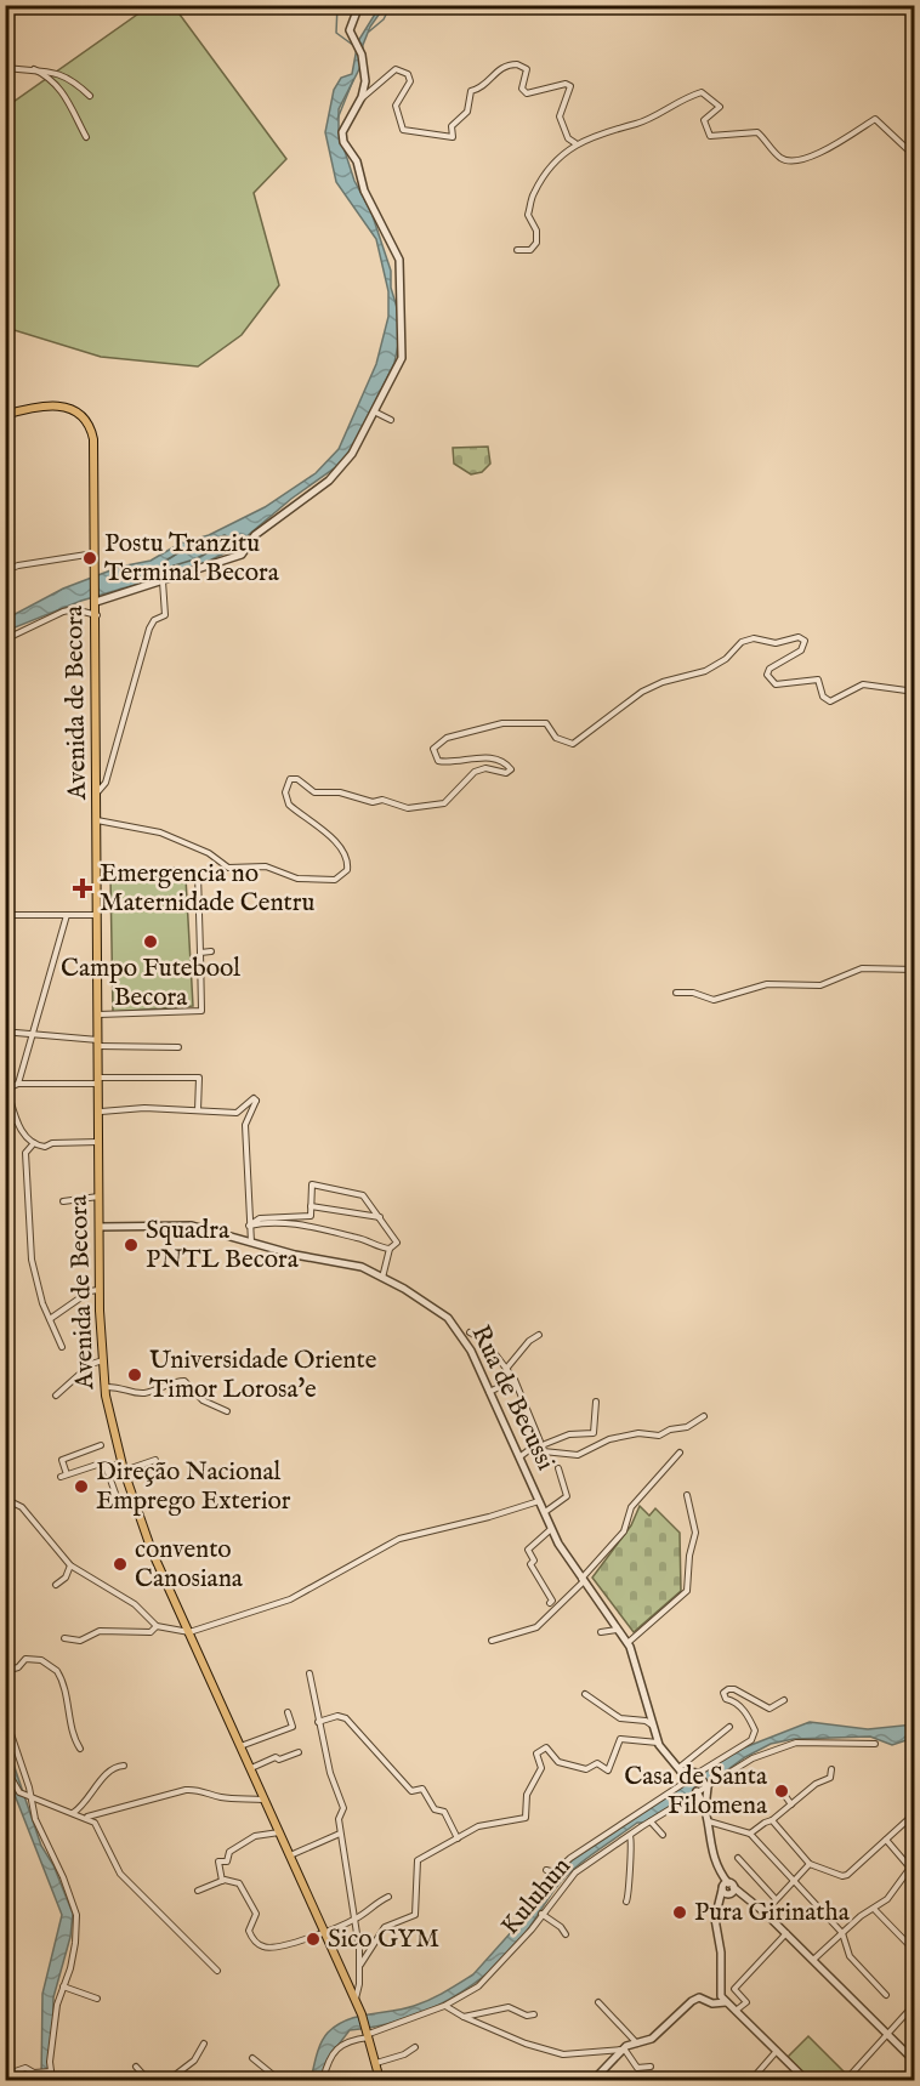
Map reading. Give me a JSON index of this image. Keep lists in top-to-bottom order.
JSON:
{
  "streets": {
    "main road": ["Avenida de Becora"],
    "street": ["Rua de Becussi", "Kuluhun"]
  },
  "crossings": [
    ["Avenida de Becora", "Rua de Becussi"],
    ["Avenida de Becora", "Kuluhun"]
  ],
  "places": {
    "other": [
      "Postu Tranzitu Terminal Becora",
      "Campo Futebool Becora",
      "Squadra PNTL Becora",
      "Universidade Oriente Timor Lorosa'e",
      "Direção Nacional Emprego Exterior",
      "convento Canosiana",
      "Casa de Santa Filomena",
      "Pura Girinatha",
      "Sico GYM"
    ],
    "health": ["Emergencia no Maternidade Centru"]
  }
}
